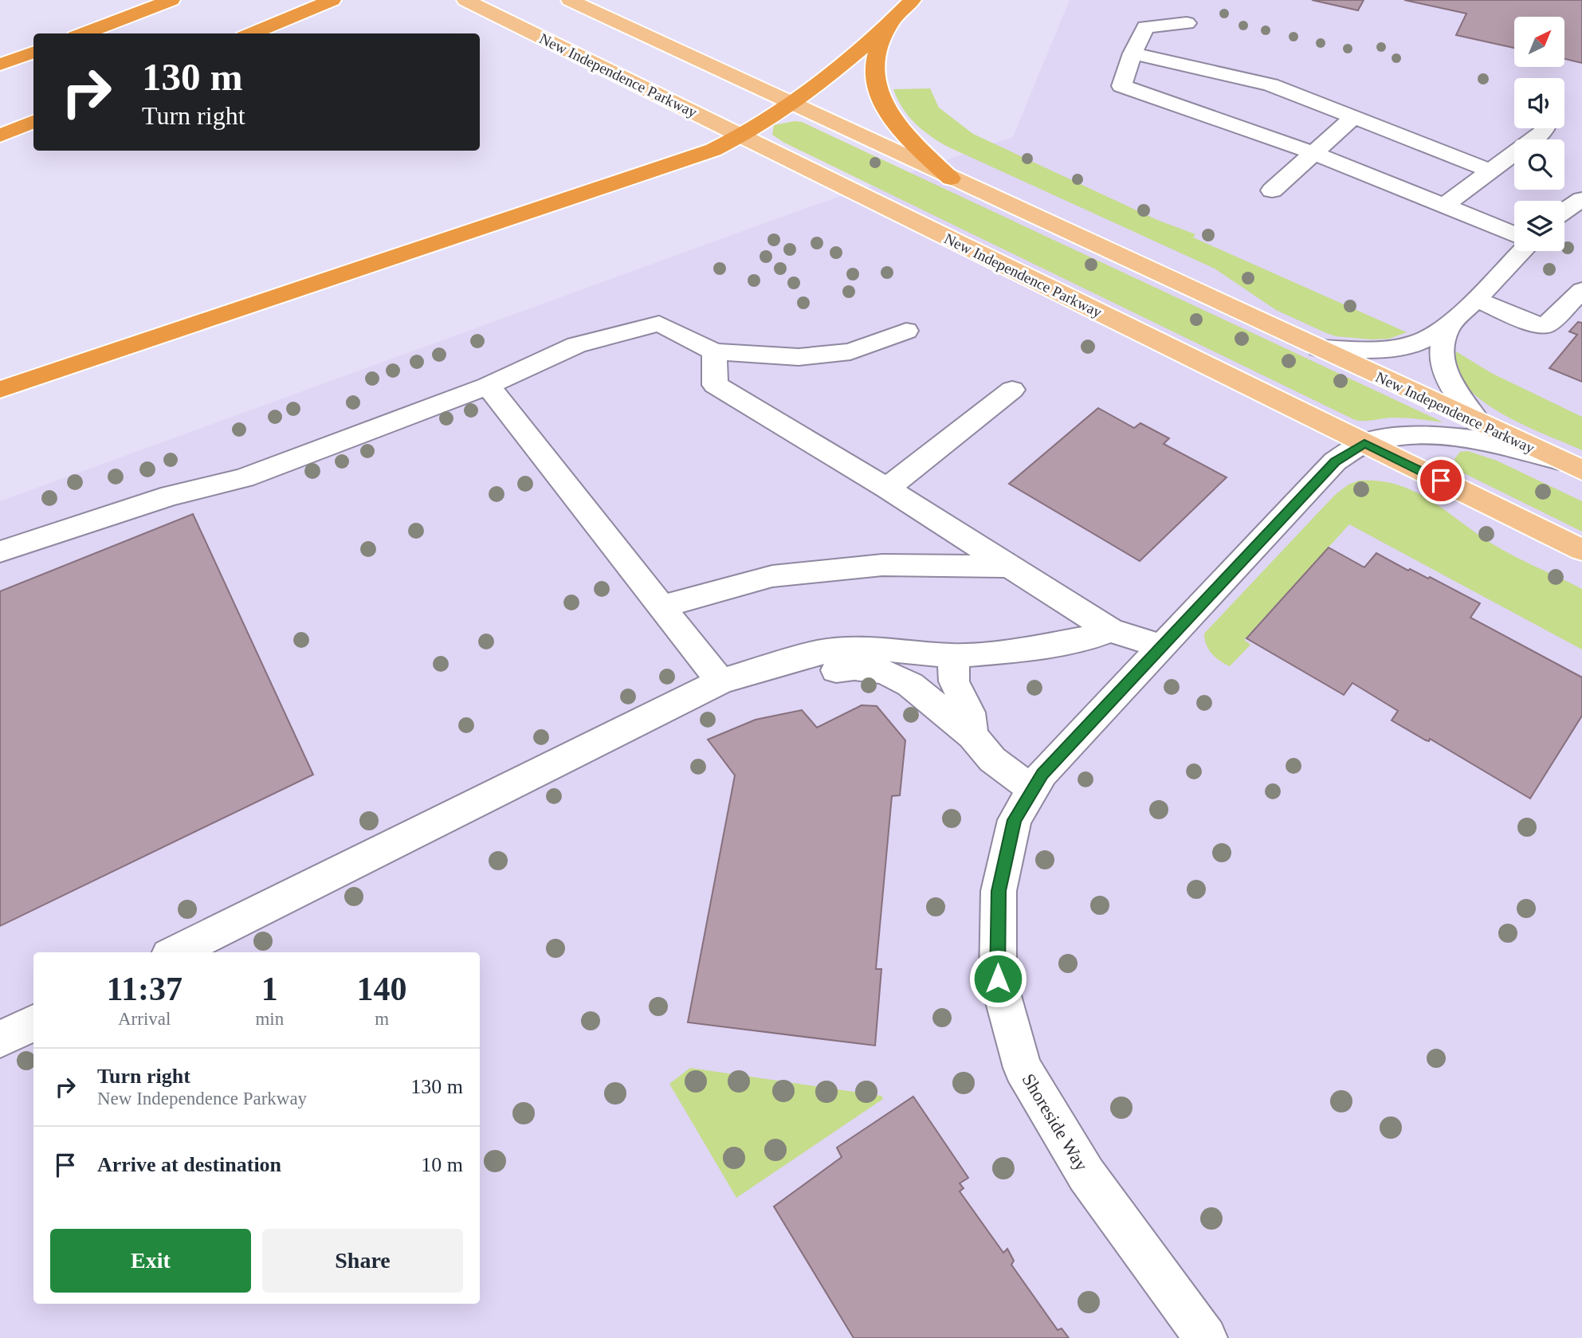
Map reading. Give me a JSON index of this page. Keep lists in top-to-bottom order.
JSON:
{
  "streets": {
    "main road": ["New Independence Parkway"],
    "street": ["Shoreside Way"]
  },
  "crossings": [
    ["New Independence Parkway", "Shoreside Way"]
  ],
  "north": "top right",
  "page": {
    "turn": ["130 m", "Turn right"],
    "eta": [
      "11:37",
      "Arrival",
      "1",
      "min",
      "140",
      "m"
    ],
    "list": [
      {
        "name": "Turn right",
        "note": "New Independence Parkway",
        "value": "130 m"
      },
      {
        "name": "Arrive at destination",
        "value": "10 m"
      }
    ],
    "buttons": ["Exit", "Share"]
  }
}
